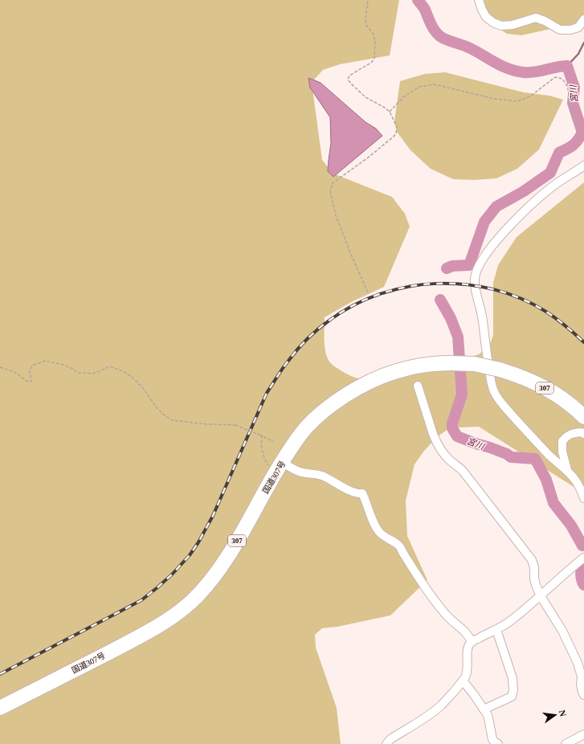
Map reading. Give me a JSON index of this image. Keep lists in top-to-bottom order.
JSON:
{
  "streets": {
    "highway": ["307", "国道307号"]
  },
  "water": ["宮川"],
  "north": "right"
}
